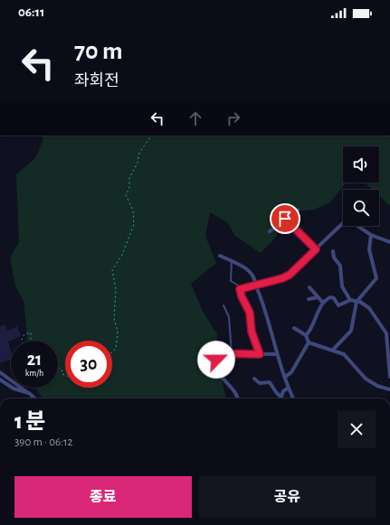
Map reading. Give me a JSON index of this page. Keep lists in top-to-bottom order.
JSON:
{
  "page": {
    "status": "06:11",
    "turn": ["70 m", "좌회전"],
    "speed": "21 km/h",
    "limit": "30",
    "heading": ["1 분", "390 m · 06:12"],
    "buttons": ["종료", "공유"]
  }
}
